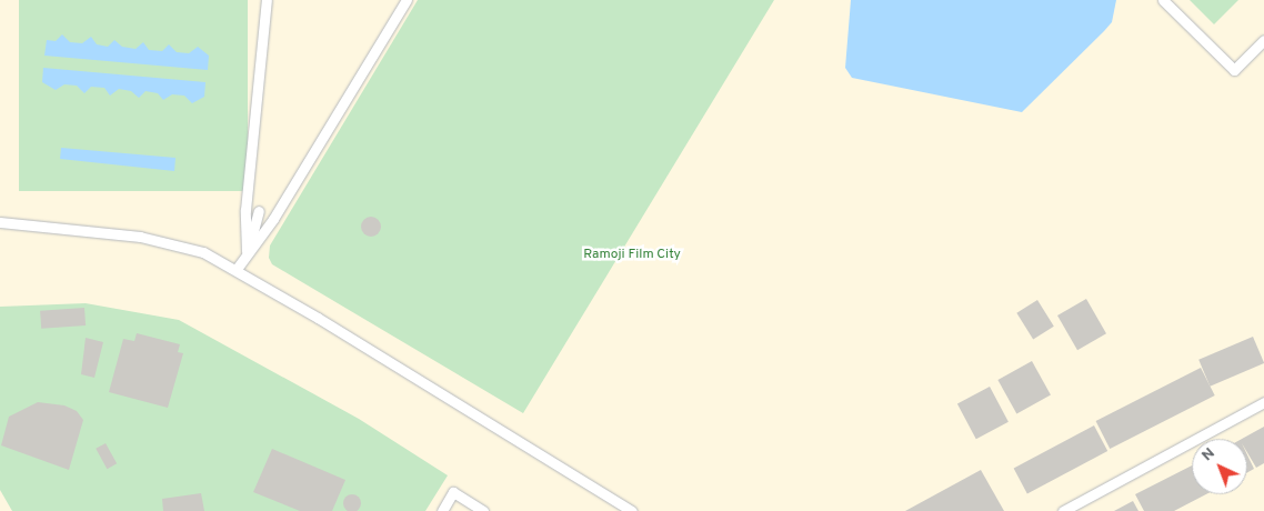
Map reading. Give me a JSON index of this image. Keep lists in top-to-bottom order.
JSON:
{
  "parks": ["Ramoji Film City"],
  "north": "top left"
}
